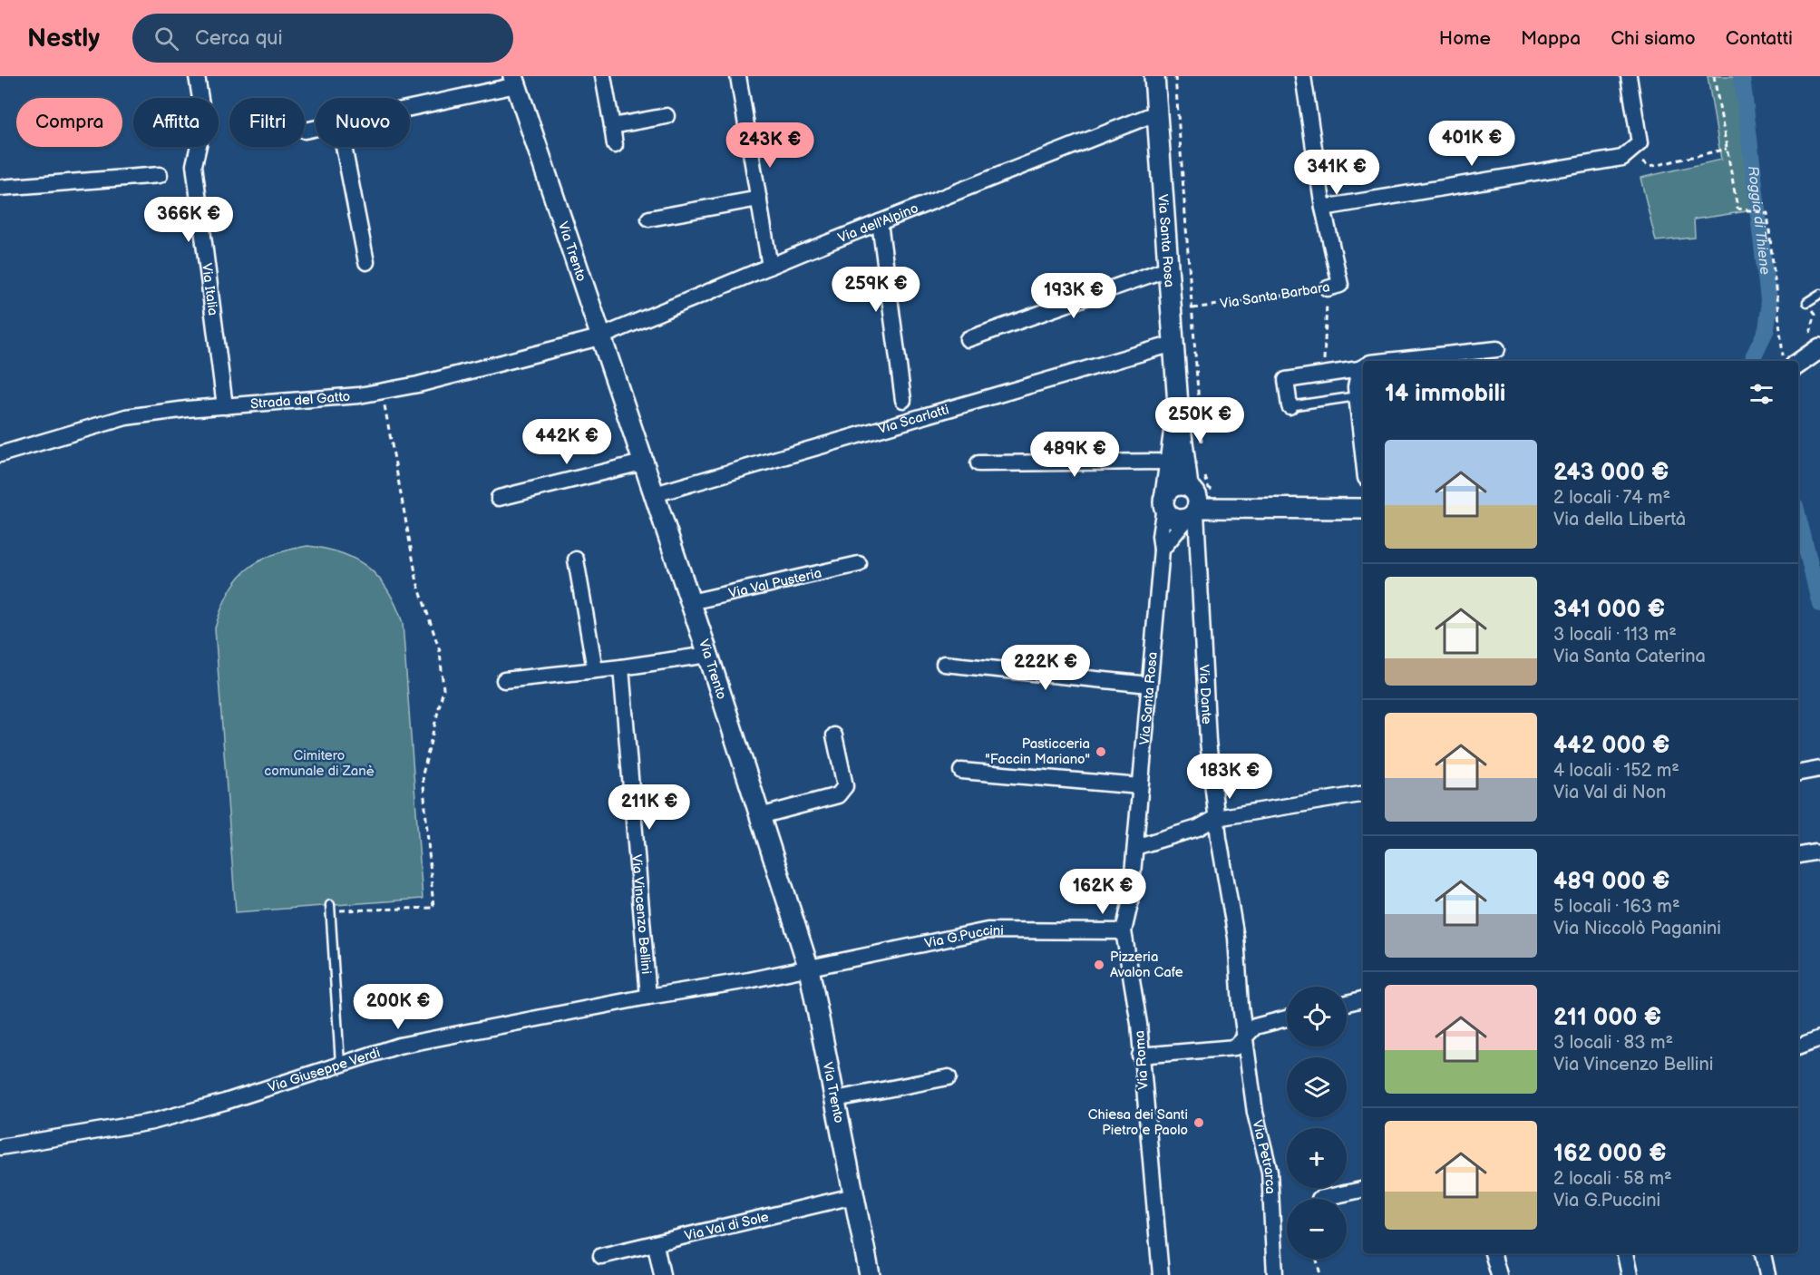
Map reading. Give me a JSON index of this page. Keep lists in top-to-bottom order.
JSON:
{
  "streets": {
    "street": [
      "Via dell'Alpino",
      "Via Santa Rosa",
      "Via Trento",
      "Via Italia",
      "Via Santa Barbara",
      "Strada del Gatto",
      "Via Scarlatti",
      "Via Val Pusteria",
      "Via Dante",
      "Via Vincenzo Bellini",
      "Via G.Puccini",
      "Via Roma",
      "Via Giuseppe Verdi",
      "Via Petrarca",
      "Via Val di Sole"
    ]
  },
  "crossings": [
    ["Via dell'Alpino", "Via Santa Rosa"],
    ["Via dell'Alpino", "Via Trento"],
    ["Via dell'Alpino", "Strada del Gatto"],
    ["Via Santa Rosa", "Via Scarlatti"],
    ["Via Santa Rosa", "Via Dante"],
    ["Via Santa Rosa", "Via Roma"],
    ["Via Trento", "Strada del Gatto"],
    ["Via Trento", "Via Scarlatti"],
    ["Via Trento", "Via Val Pusteria"],
    ["Via Trento", "Via G.Puccini"],
    ["Via Trento", "Via Giuseppe Verdi"],
    ["Via Trento", "Via Val di Sole"],
    ["Via Italia", "Strada del Gatto"],
    ["Via Dante", "Via Petrarca"],
    ["Via Vincenzo Bellini", "Via Giuseppe Verdi"],
    ["Via G.Puccini", "Via Roma"],
    ["Via G.Puccini", "Via Giuseppe Verdi"]
  ],
  "water": ["Roggia di Thiene"],
  "parks": ["Cimitero comunale di Zanè"],
  "places": ["Pasticceria \"Faccin Mariano\"", "Pizzeria Avalon Cafe", "Chiesa dei Santi Pietro e Paolo"],
  "page": {
    "header": "Nestly",
    "search": "Cerca qui",
    "nav": [
      "Home",
      "Mappa",
      "Chi siamo",
      "Contatti"
    ],
    "chip": [
      "Compra",
      "Affitta",
      "Filtri",
      "Nuovo"
    ],
    "price": [
      "401K €",
      "243K €",
      "341K €",
      "366K €",
      "259K €",
      "193K €",
      "250K €",
      "442K €",
      "489K €",
      "222K €",
      "183K €",
      "211K €",
      "162K €",
      "200K €"
    ],
    "heading": "14 immobili",
    "list": [
      {
        "name": "243 000 €",
        "note": "2 locali · 74 m² · Via della Libertà"
      },
      {
        "name": "341 000 €",
        "note": "3 locali · 113 m² · Via Santa Caterina"
      },
      {
        "name": "442 000 €",
        "note": "4 locali · 152 m² · Via Val di Non"
      },
      {
        "name": "489 000 €",
        "note": "5 locali · 163 m² · Via Niccolò Paganini"
      },
      {
        "name": "211 000 €",
        "note": "3 locali · 83 m² · Via Vincenzo Bellini"
      },
      {
        "name": "162 000 €",
        "note": "2 locali · 58 m² · Via G.Puccini"
      }
    ],
    "map_buttons": ["+", "−"]
  }
}
